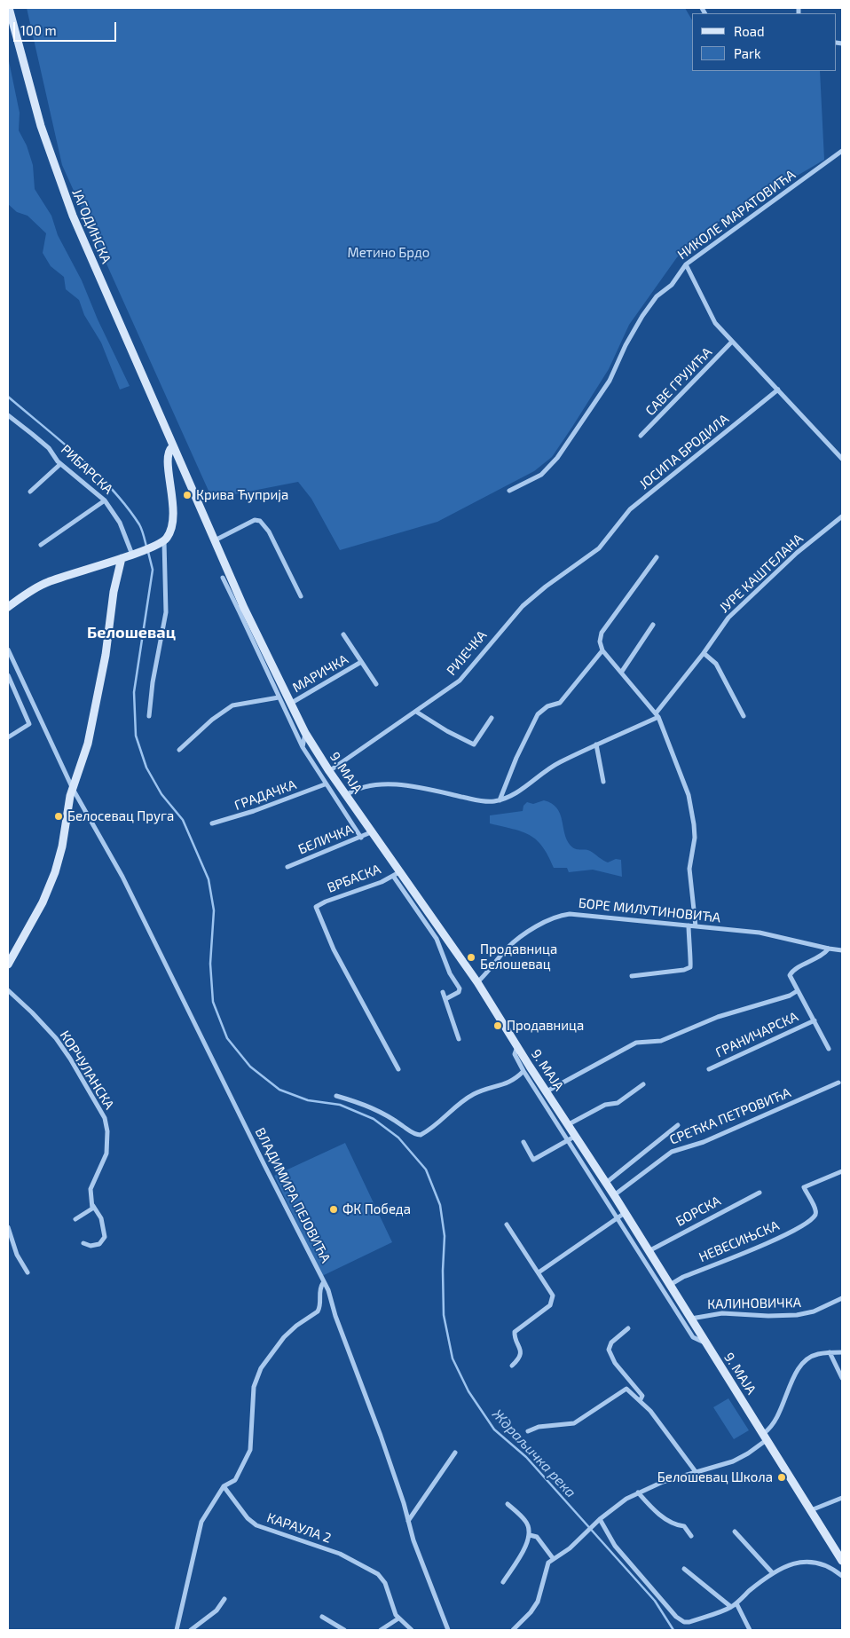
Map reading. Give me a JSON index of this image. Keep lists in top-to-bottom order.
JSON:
{
  "streets": {
    "main road": ["ЈАГОДИНСКА", "9. МАЈА"],
    "street": [
      "НИКОЛЕ МАРАТОВИЋА",
      "САВЕ ГРУЈИЋА",
      "ЈОСИПА БРОДИЛА",
      "РИБАРСКА",
      "ЈУРЕ КАШТЕЛАНА",
      "РИЈЕЧКА",
      "МАРИЧКА",
      "ГРАДАЧКА",
      "БЕЛИЧКА",
      "ВРБАСКА",
      "БОРЕ МИЛУТИНОВИЋА",
      "ГРАНИЧАРСКА",
      "КОРЧУЛАНСКА",
      "СРЕЋКА ПЕТРОВИЋА",
      "ВЛАДИМИРА ПЕЈОВИЋА",
      "БОРСКА",
      "НЕВЕСИЊСКА",
      "КАЛИНОВИЧКА",
      "КАРАУЛА 2"
    ]
  },
  "crossings": [
    ["ЈАГОДИНСКА", "9. МАЈА"],
    ["ЈОСИПА БРОДИЛА", "РИЈЕЧКА"],
    ["РИЈЕЧКА", "9. МАЈА"],
    ["МАРИЧКА", "9. МАЈА"],
    ["9. МАЈА", "БЕЛИЧКА"],
    ["9. МАЈА", "ВРБАСКА"],
    ["9. МАЈА", "БОРЕ МИЛУТИНОВИЋА"],
    ["9. МАЈА", "СРЕЋКА ПЕТРОВИЋА"],
    ["9. МАЈА", "БОРСКА"],
    ["9. МАЈА", "НЕВЕСИЊСКА"],
    ["9. МАЈА", "КАЛИНОВИЧКА"]
  ],
  "districts": ["Белошевац"],
  "water": ["Ждраљичка река"],
  "parks": ["Метино Брдо"],
  "places": [
    "Крива Ћуприја",
    "Белосевац Пруга",
    "Продавница Белошевац",
    "Продавница",
    "ФК Победа",
    "Белошевац Школа"
  ],
  "legend": ["Road", "Park"],
  "scale_bar": "100 m"
}
